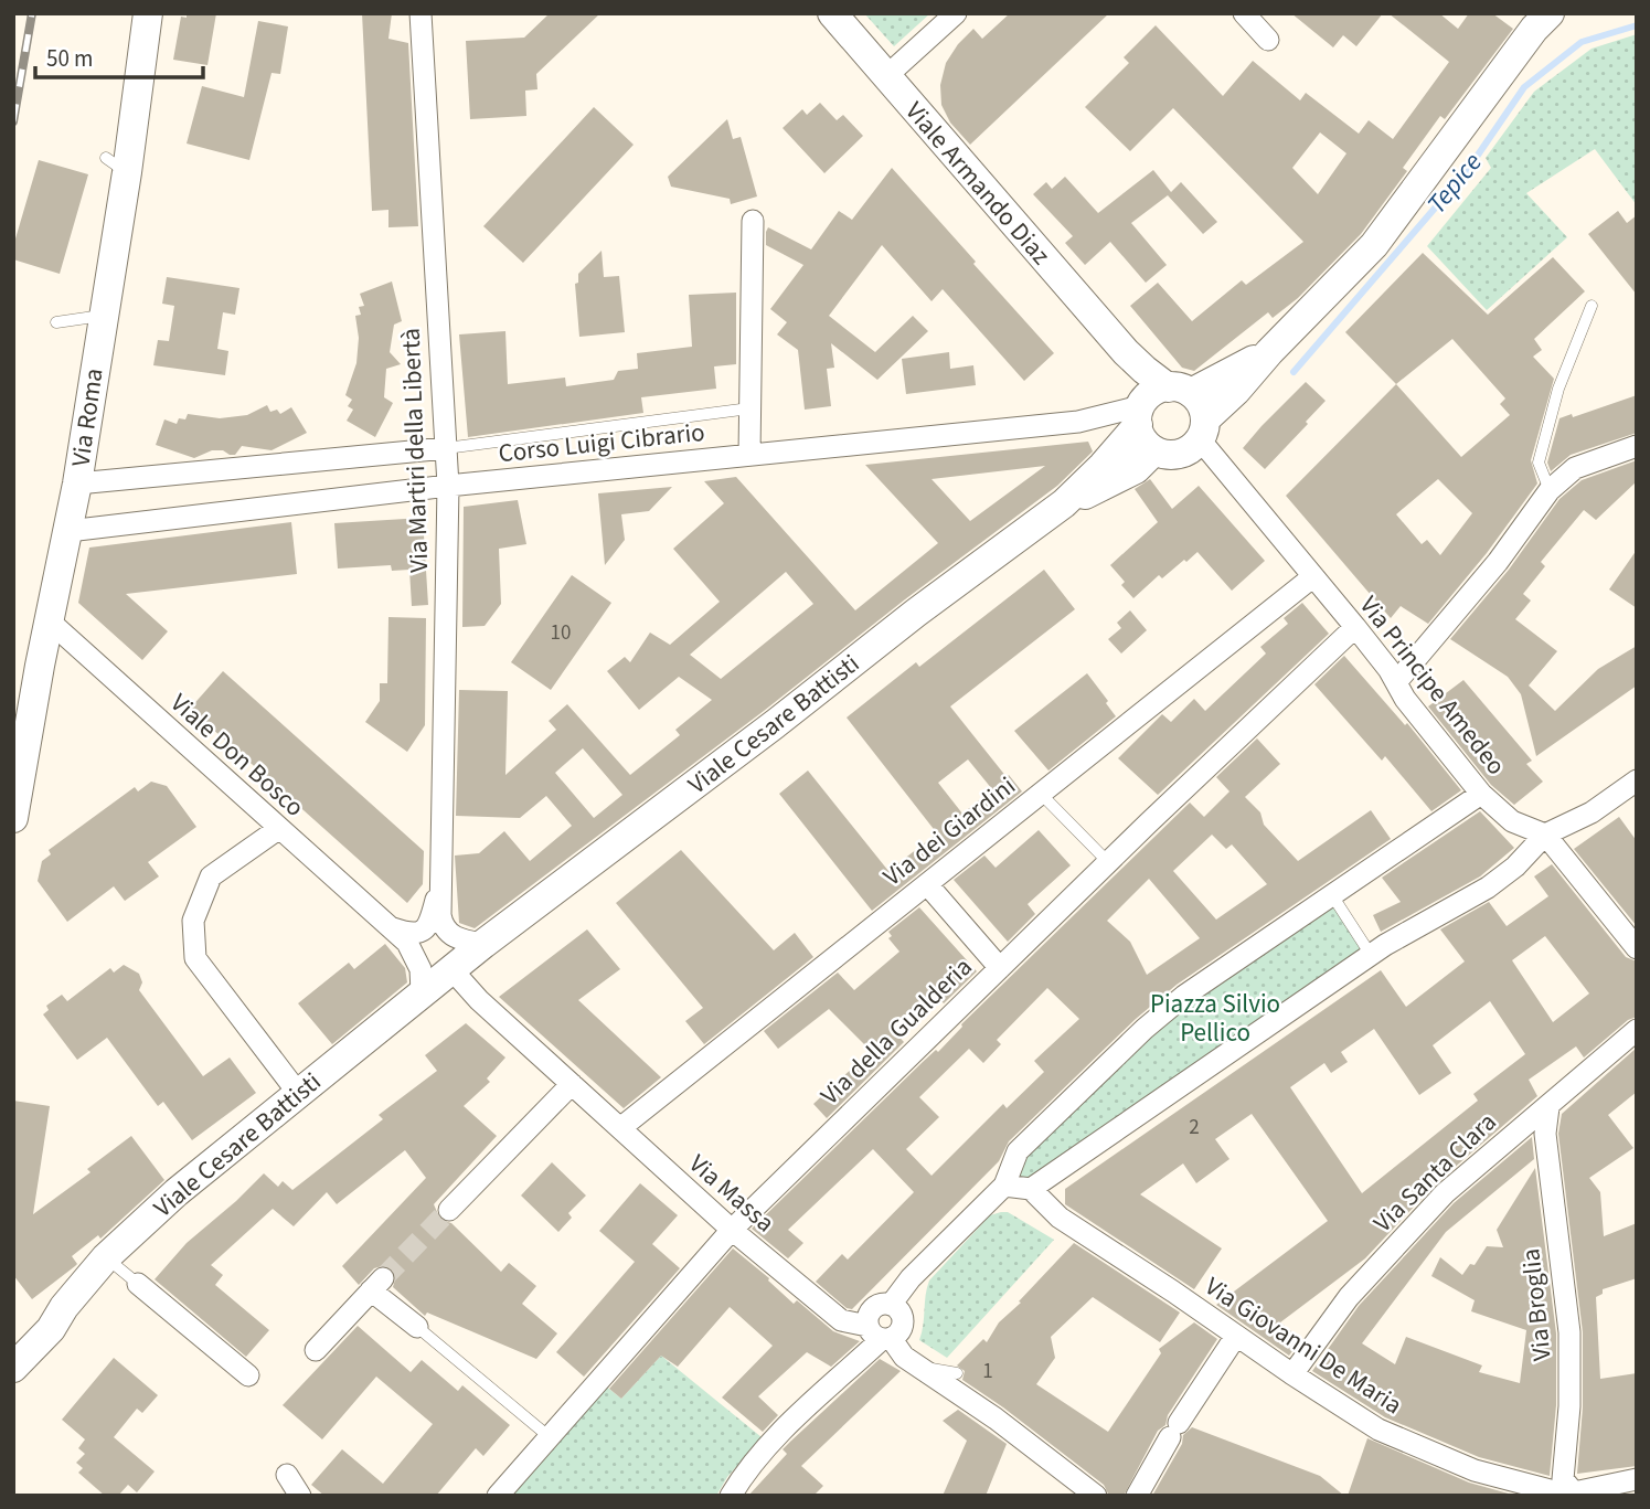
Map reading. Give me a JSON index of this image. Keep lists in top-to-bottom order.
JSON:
{
  "streets": {
    "street": [
      "Viale Armando Diaz",
      "Via Roma",
      "Corso Luigi Cibrario",
      "Via Martiri della Libertà",
      "Via Principe Amedeo",
      "Viale Cesare Battisti",
      "Viale Don Bosco",
      "Via dei Giardini",
      "Via della Gualderia",
      "Via Santa Clara",
      "Via Massa",
      "Via Broglia",
      "Via Giovanni De Maria"
    ]
  },
  "crossings": [
    ["Viale Armando Diaz", "Corso Luigi Cibrario"],
    ["Viale Armando Diaz", "Via Principe Amedeo"],
    ["Viale Armando Diaz", "Viale Cesare Battisti"],
    ["Via Roma", "Corso Luigi Cibrario"],
    ["Via Roma", "Viale Don Bosco"],
    ["Corso Luigi Cibrario", "Via Martiri della Libertà"],
    ["Corso Luigi Cibrario", "Via Principe Amedeo"],
    ["Corso Luigi Cibrario", "Viale Cesare Battisti"],
    ["Via Principe Amedeo", "Viale Cesare Battisti"],
    ["Via Principe Amedeo", "Via dei Giardini"],
    ["Via Principe Amedeo", "Via della Gualderia"],
    ["Viale Cesare Battisti", "Viale Don Bosco"],
    ["Viale Cesare Battisti", "Via Massa"],
    ["Via dei Giardini", "Via Massa"],
    ["Via della Gualderia", "Via Massa"],
    ["Via Santa Clara", "Via Broglia"],
    ["Via Santa Clara", "Via Giovanni De Maria"],
    ["Via Broglia", "Via Giovanni De Maria"]
  ],
  "water": ["Tepice"],
  "parks": ["Piazza Silvio Pellico"],
  "house_numbers": ["10", "2", "1"],
  "scale_bar": "50 m"
}
